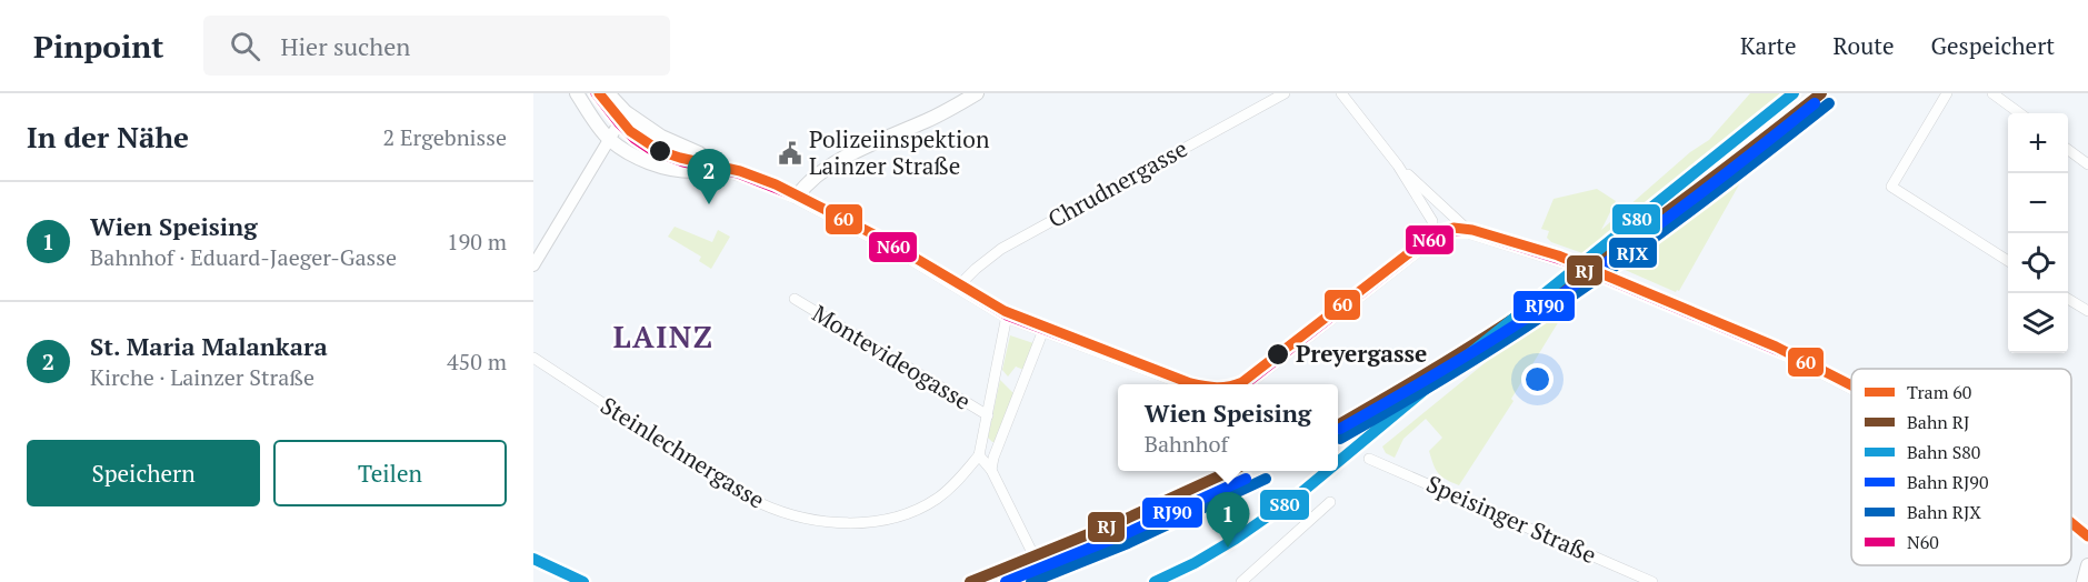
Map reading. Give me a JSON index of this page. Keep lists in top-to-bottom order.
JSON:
{
  "streets": {
    "street": [
      "Chrudnergasse",
      "Montevideogasse",
      "Steinlechnergasse",
      "Speisinger Straße"
    ]
  },
  "districts": ["LAINZ"],
  "places": {
    "public building": ["Polizeiinspektion Lainzer Straße"],
    "other": ["Preyergasse"]
  },
  "lines": [
    "tram line 60",
    "rail line RJ",
    "rail line S80",
    "transit line N60",
    "rail line RJX",
    "rail line RJ90"
  ],
  "legend": [
    "Tram 60",
    "Bahn RJ",
    "Bahn S80",
    "Bahn RJ90",
    "Bahn RJX",
    "N60"
  ],
  "page": {
    "header": "Pinpoint",
    "search": "Hier suchen",
    "nav": ["Karte", "Route", "Gespeichert"],
    "heading": ["In der Nähe", "2 Ergebnisse"],
    "map_buttons": ["+", "−"],
    "pins": ["2", "1"],
    "list": [
      {
        "mark": "1",
        "name": "Wien Speising",
        "note": "Bahnhof · Eduard-Jaeger-Gasse",
        "value": "190 m"
      },
      {
        "mark": "2",
        "name": "St. Maria Malankara",
        "note": "Kirche · Lainzer Straße",
        "value": "450 m"
      }
    ],
    "popup": ["Wien Speising", "Bahnhof"],
    "buttons": ["Speichern", "Teilen"]
  }
}
